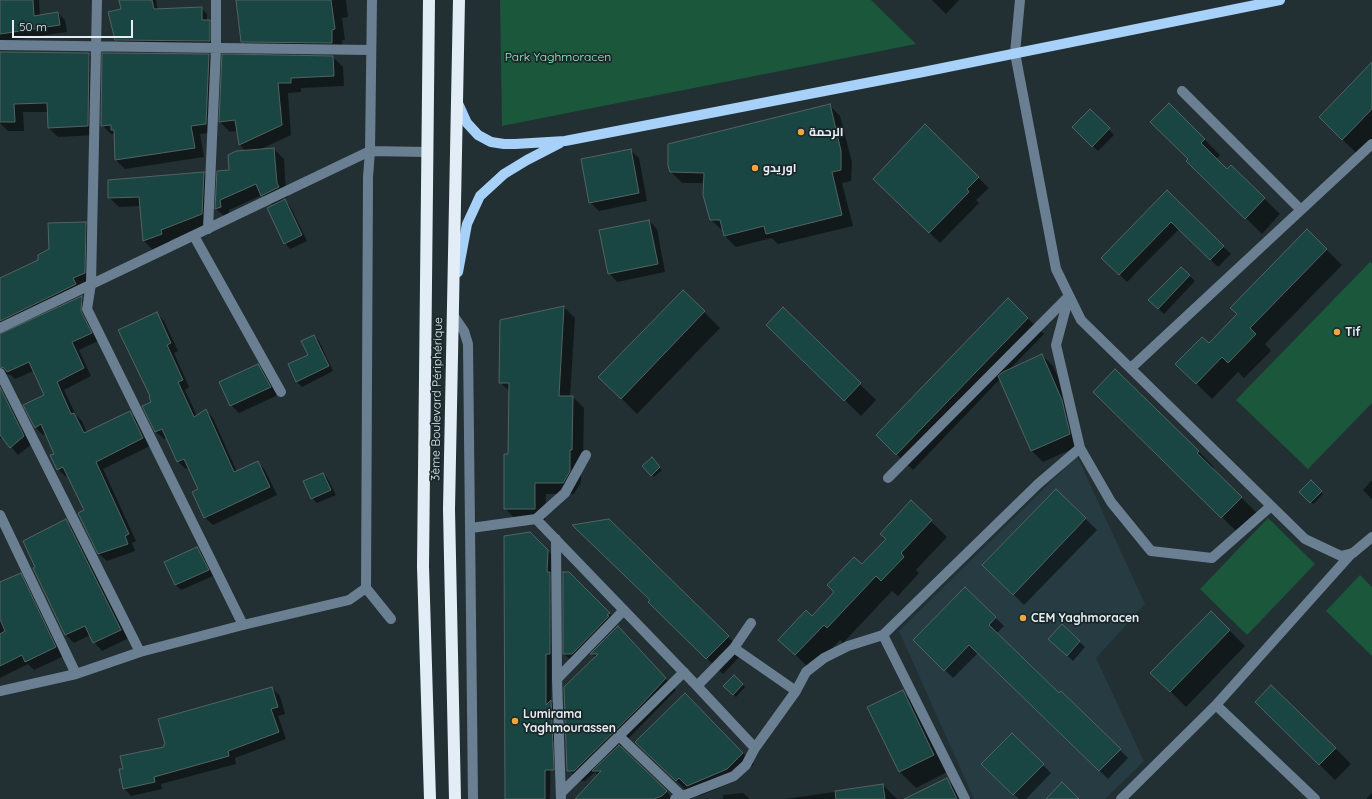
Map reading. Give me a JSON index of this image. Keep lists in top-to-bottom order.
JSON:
{
  "streets": {
    "highway": ["3ème Boulevard Périphérique"]
  },
  "parks": ["Park Yaghmoracen"],
  "places": [
    "الرحمة",
    "اوريدو",
    "Tif",
    "CEM Yaghmoracen",
    "Lumirama Yaghmourassen"
  ],
  "scale_bar": "50 m"
}
